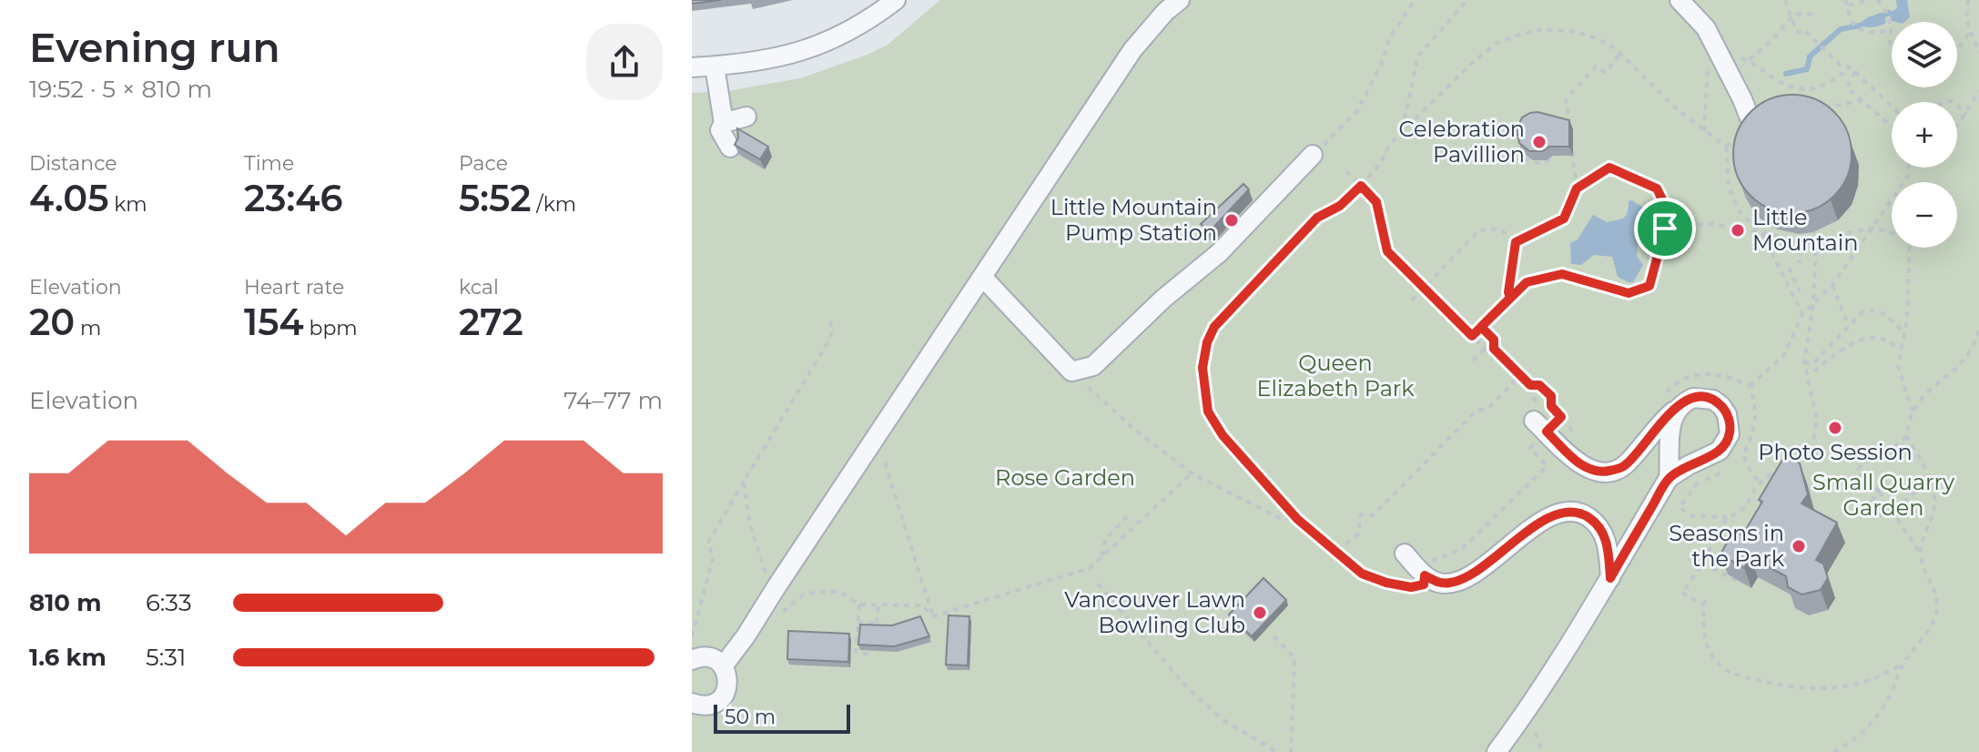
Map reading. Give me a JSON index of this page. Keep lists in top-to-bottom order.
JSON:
{
  "parks": ["Queen Elizabeth Park", "Rose Garden", "Small Quarry Garden"],
  "places": [
    "Celebration Pavillion",
    "Little Mountain Pump Station",
    "Little Mountain",
    "Photo Session",
    "Seasons in the Park",
    "Vancouver Lawn Bowling Club"
  ],
  "scale_bar": "50 m",
  "page": {
    "heading": ["Evening run", "19:52 · 5 × 810 m"],
    "map_buttons": ["+", "−"],
    "stats": [
      ["Distance", "4.05 km"],
      ["Time", "23:46"],
      ["Pace", "5:52 /km"],
      ["Elevation", "20 m"],
      ["Heart rate", "154 bpm"],
      ["kcal", "272"]
    ],
    "chart": ["Elevation", "74–77 m"],
    "list": [
      {
        "name": "810 m",
        "note": "6:33"
      },
      {
        "name": "1.6 km",
        "note": "5:31"
      }
    ],
    "scale": "50 m"
  }
}
